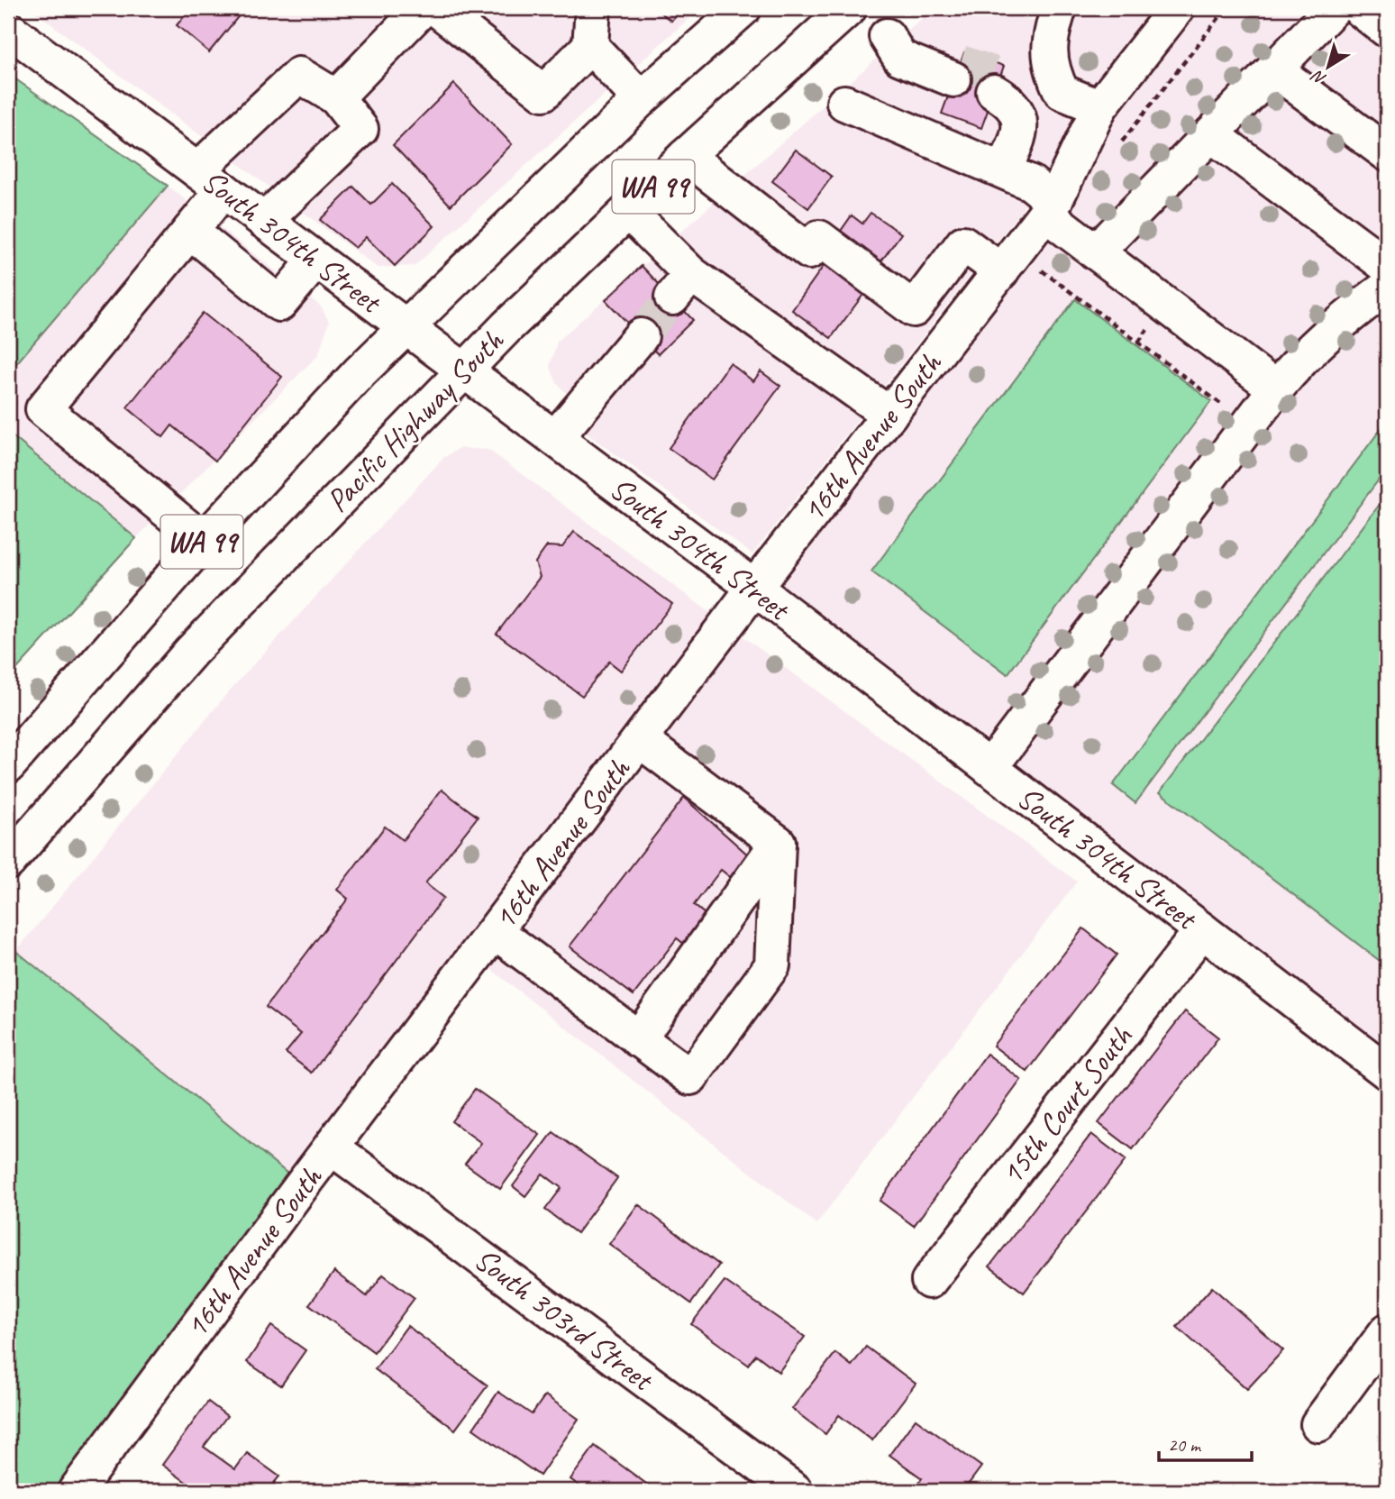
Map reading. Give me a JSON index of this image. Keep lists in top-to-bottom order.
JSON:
{
  "streets": {
    "street": [
      "WA 99",
      "South 304th Street",
      "Pacific Highway South",
      "16th Avenue South",
      "15th Court South",
      "South 303rd Street"
    ]
  },
  "crossings": [
    ["WA 99", "South 304th Street"],
    ["South 304th Street", "Pacific Highway South"],
    ["South 304th Street", "16th Avenue South"],
    ["South 304th Street", "15th Court South"],
    ["16th Avenue South", "South 303rd Street"]
  ],
  "scale_bar": "20 m",
  "north": "bottom left"
}
